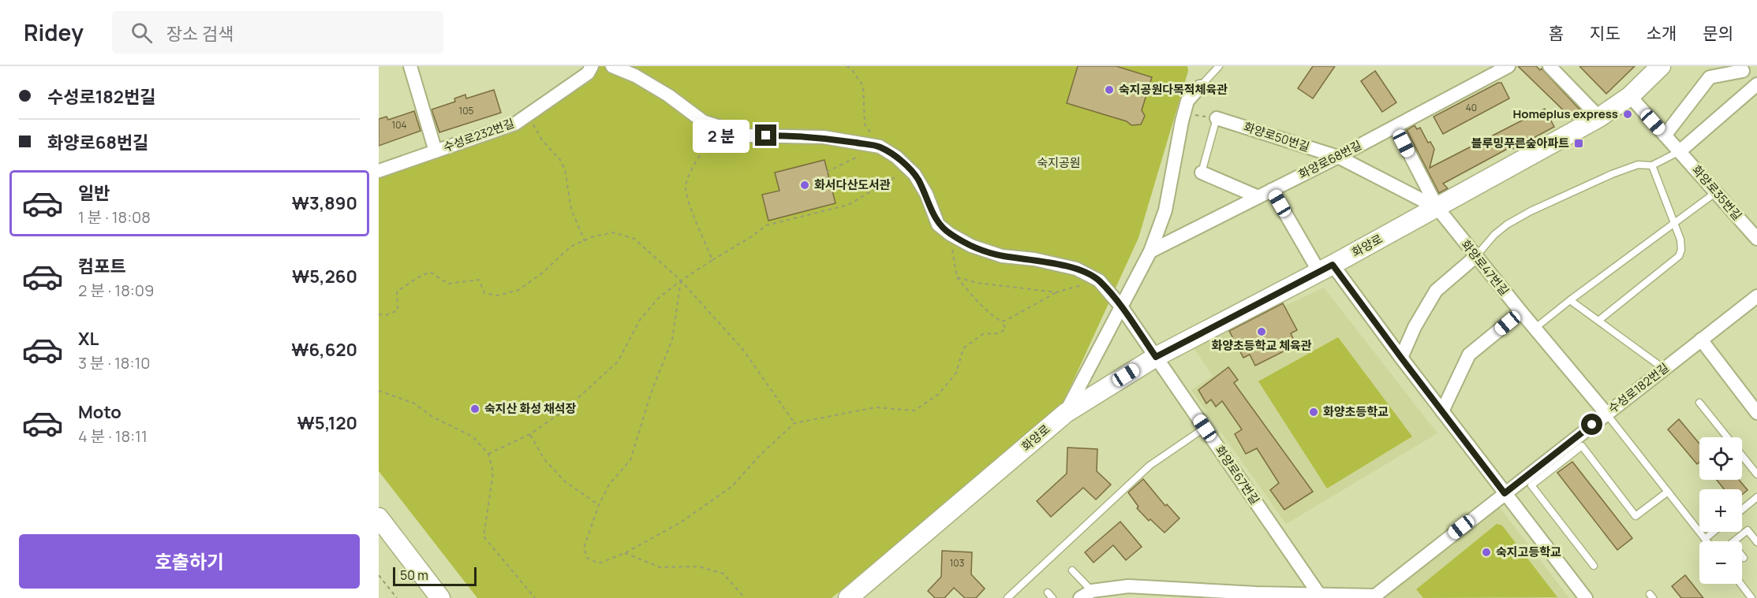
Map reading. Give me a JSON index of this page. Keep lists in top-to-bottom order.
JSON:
{
  "streets": {
    "street": [
      "수성로232번길",
      "화양로50번길",
      "화양로68번길",
      "화양로35번길",
      "화양로",
      "화양로47번길",
      "수성로182번길",
      "화양로67번길"
    ]
  },
  "crossings": [
    ["화양로50번길", "화양로68번길"],
    ["화양로50번길", "화양로"],
    ["화양로50번길", "화양로47번길"],
    ["화양로35번길", "화양로"],
    ["화양로", "화양로47번길"],
    ["화양로", "화양로67번길"],
    ["화양로47번길", "수성로182번길"],
    ["수성로182번길", "화양로67번길"]
  ],
  "parks": ["숙지공원"],
  "places": {
    "other": [
      "숙지공원다목적체육관",
      "Homeplus express",
      "화서다산도서관",
      "화양초등학교 체육관",
      "숙지산 화성 채석장",
      "화양초등학교",
      "숙지고등학교"
    ],
    "transit": ["블루밍푸른숲아파트"]
  },
  "house_numbers": [
    "40",
    "105",
    "104",
    "103"
  ],
  "scale_bar": "50 m",
  "page": {
    "header": "Ridey",
    "search": "장소 검색",
    "nav": [
      "홈",
      "지도",
      "소개",
      "문의"
    ],
    "banner": ["수성로182번길", "화양로68번길"],
    "bubble": "2 분",
    "list": [
      {
        "name": "일반",
        "note": "1 분 · 18:08",
        "value": "₩3,890"
      },
      {
        "name": "컴포트",
        "note": "2 분 · 18:09",
        "value": "₩5,260"
      },
      {
        "name": "XL",
        "note": "3 분 · 18:10",
        "value": "₩6,620"
      },
      {
        "name": "Moto",
        "note": "4 분 · 18:11",
        "value": "₩5,120"
      }
    ],
    "map_buttons": ["+", "−"],
    "buttons": "호출하기",
    "scale": "50 m"
  }
}
